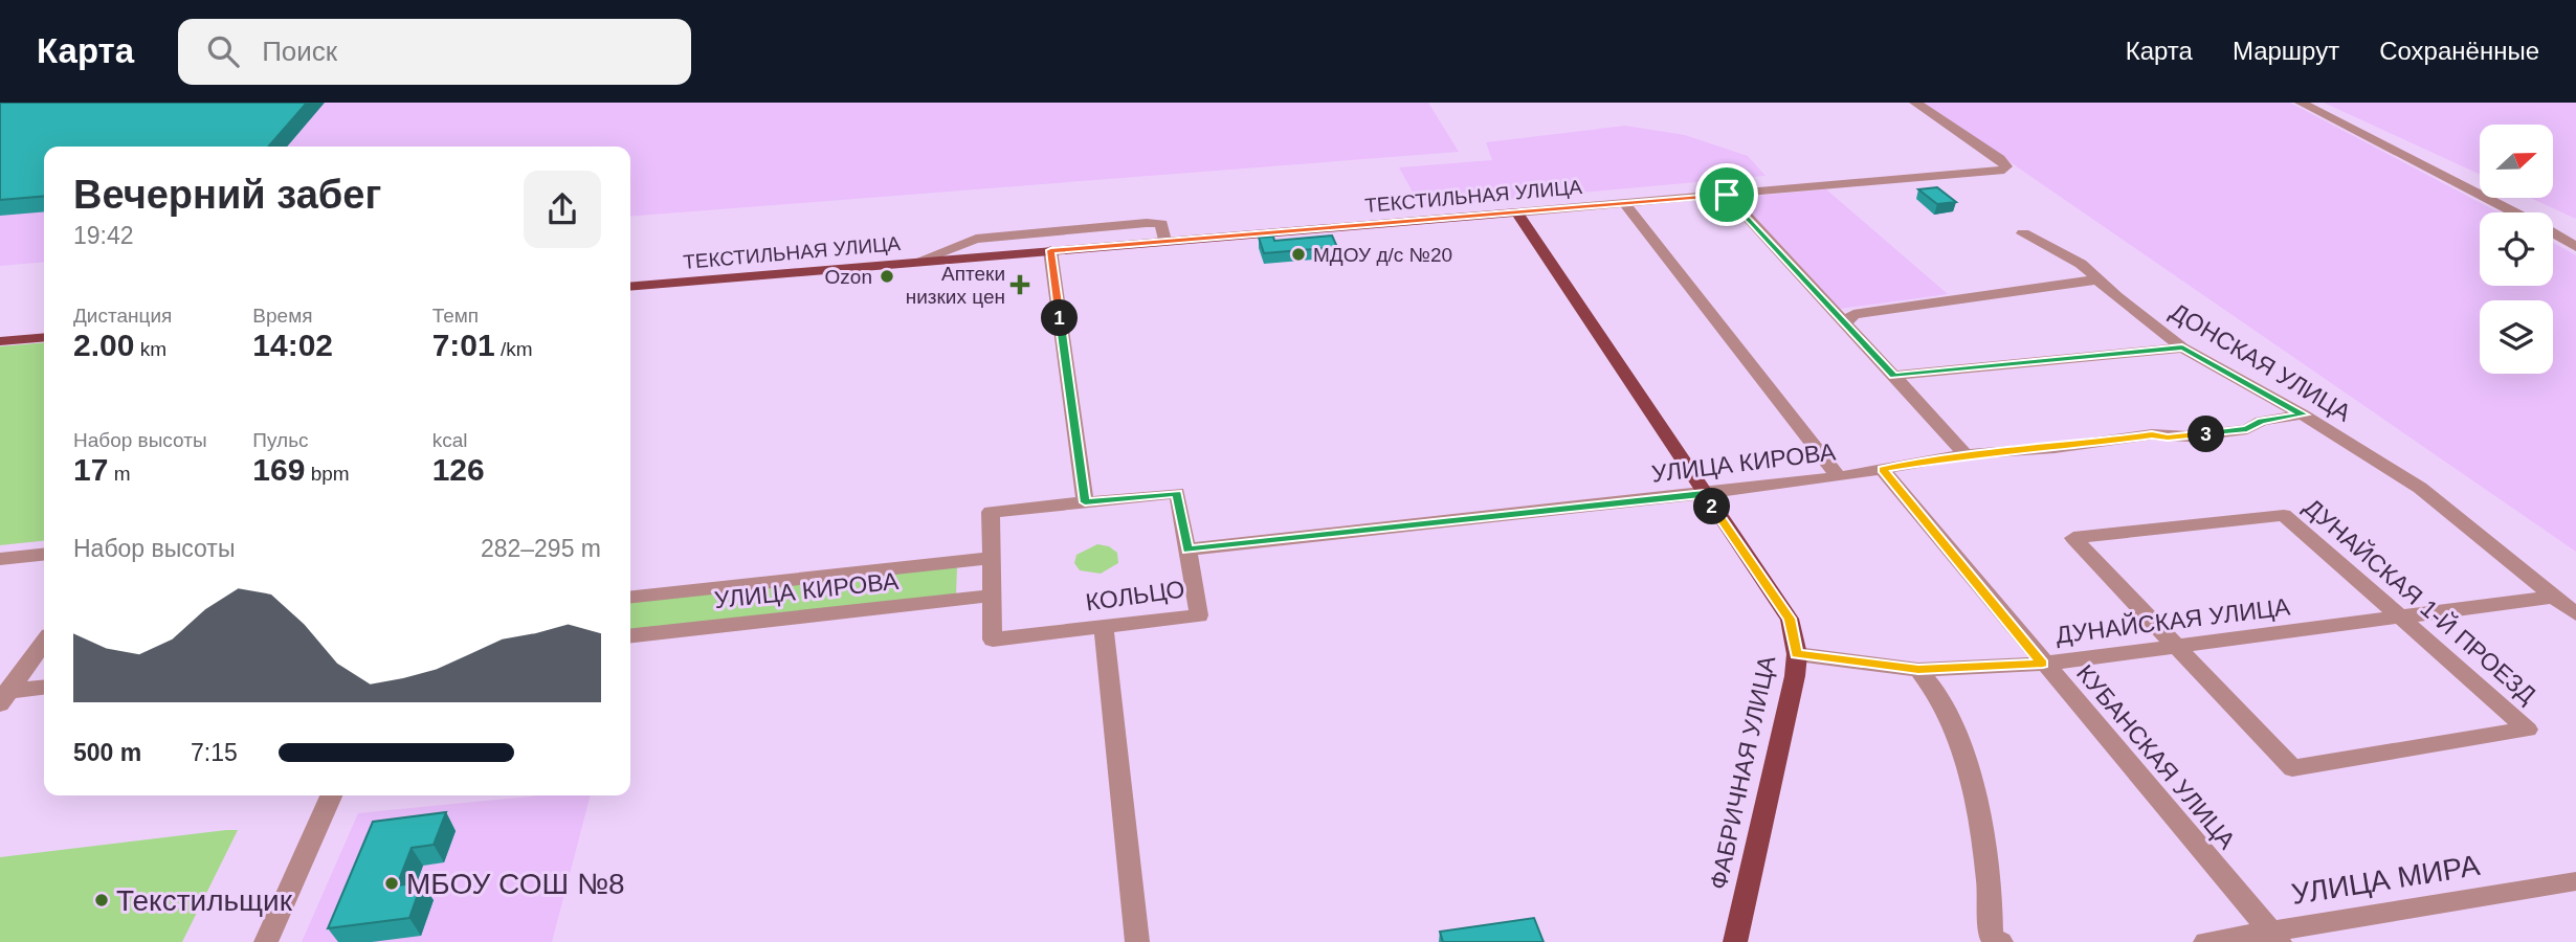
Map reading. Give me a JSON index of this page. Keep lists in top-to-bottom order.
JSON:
{
  "streets": {
    "main road": ["ТЕКСТИЛЬНАЯ УЛИЦА", "ФАБРИЧНАЯ УЛИЦА"],
    "street": [
      "ДОНСКАЯ УЛИЦА",
      "УЛИЦА КИРОВА",
      "КОЛЬЦО",
      "ДУНАЙСКАЯ 1-Й ПРОЕЗД",
      "ДУНАЙСКАЯ УЛИЦА",
      "КУБАНСКАЯ УЛИЦА",
      "УЛИЦА МИРА"
    ]
  },
  "crossings": [
    ["ТЕКСТИЛЬНАЯ УЛИЦА", "ФАБРИЧНАЯ УЛИЦА"],
    ["ДОНСКАЯ УЛИЦА", "УЛИЦА КИРОВА"],
    ["ДОНСКАЯ УЛИЦА", "ДУНАЙСКАЯ УЛИЦА"],
    ["УЛИЦА КИРОВА", "КОЛЬЦО"],
    ["УЛИЦА КИРОВА", "КУБАНСКАЯ УЛИЦА"],
    ["УЛИЦА КИРОВА", "ФАБРИЧНАЯ УЛИЦА"],
    ["ДУНАЙСКАЯ 1-Й ПРОЕЗД", "ДУНАЙСКАЯ УЛИЦА"],
    ["ДУНАЙСКАЯ УЛИЦА", "КУБАНСКАЯ УЛИЦА"],
    ["ДУНАЙСКАЯ УЛИЦА", "ФАБРИЧНАЯ УЛИЦА"],
    ["КУБАНСКАЯ УЛИЦА", "УЛИЦА МИРА"]
  ],
  "places": {
    "other": [
      "МДОУ д/с №20",
      "Ozon",
      "МБОУ СОШ №8",
      "Текстильщик"
    ],
    "health": ["Аптеки низких цен"]
  },
  "north": "right",
  "page": {
    "header": "Карта",
    "search": "Поиск",
    "nav": ["Карта", "Маршрут", "Сохранённые"],
    "heading": ["Вечерний забег", "19:42"],
    "stats": [
      ["Дистанция", "2.00 km"],
      ["Время", "14:02"],
      ["Темп", "7:01 /km"],
      ["Набор высоты", "17 m"],
      ["Пульс", "169 bpm"],
      ["kcal", "126"]
    ],
    "pins": ["1", "3", "2"],
    "chart": ["Набор высоты", "282–295 m"],
    "list": [
      {
        "name": "500 m",
        "note": "7:15"
      }
    ]
  }
}
